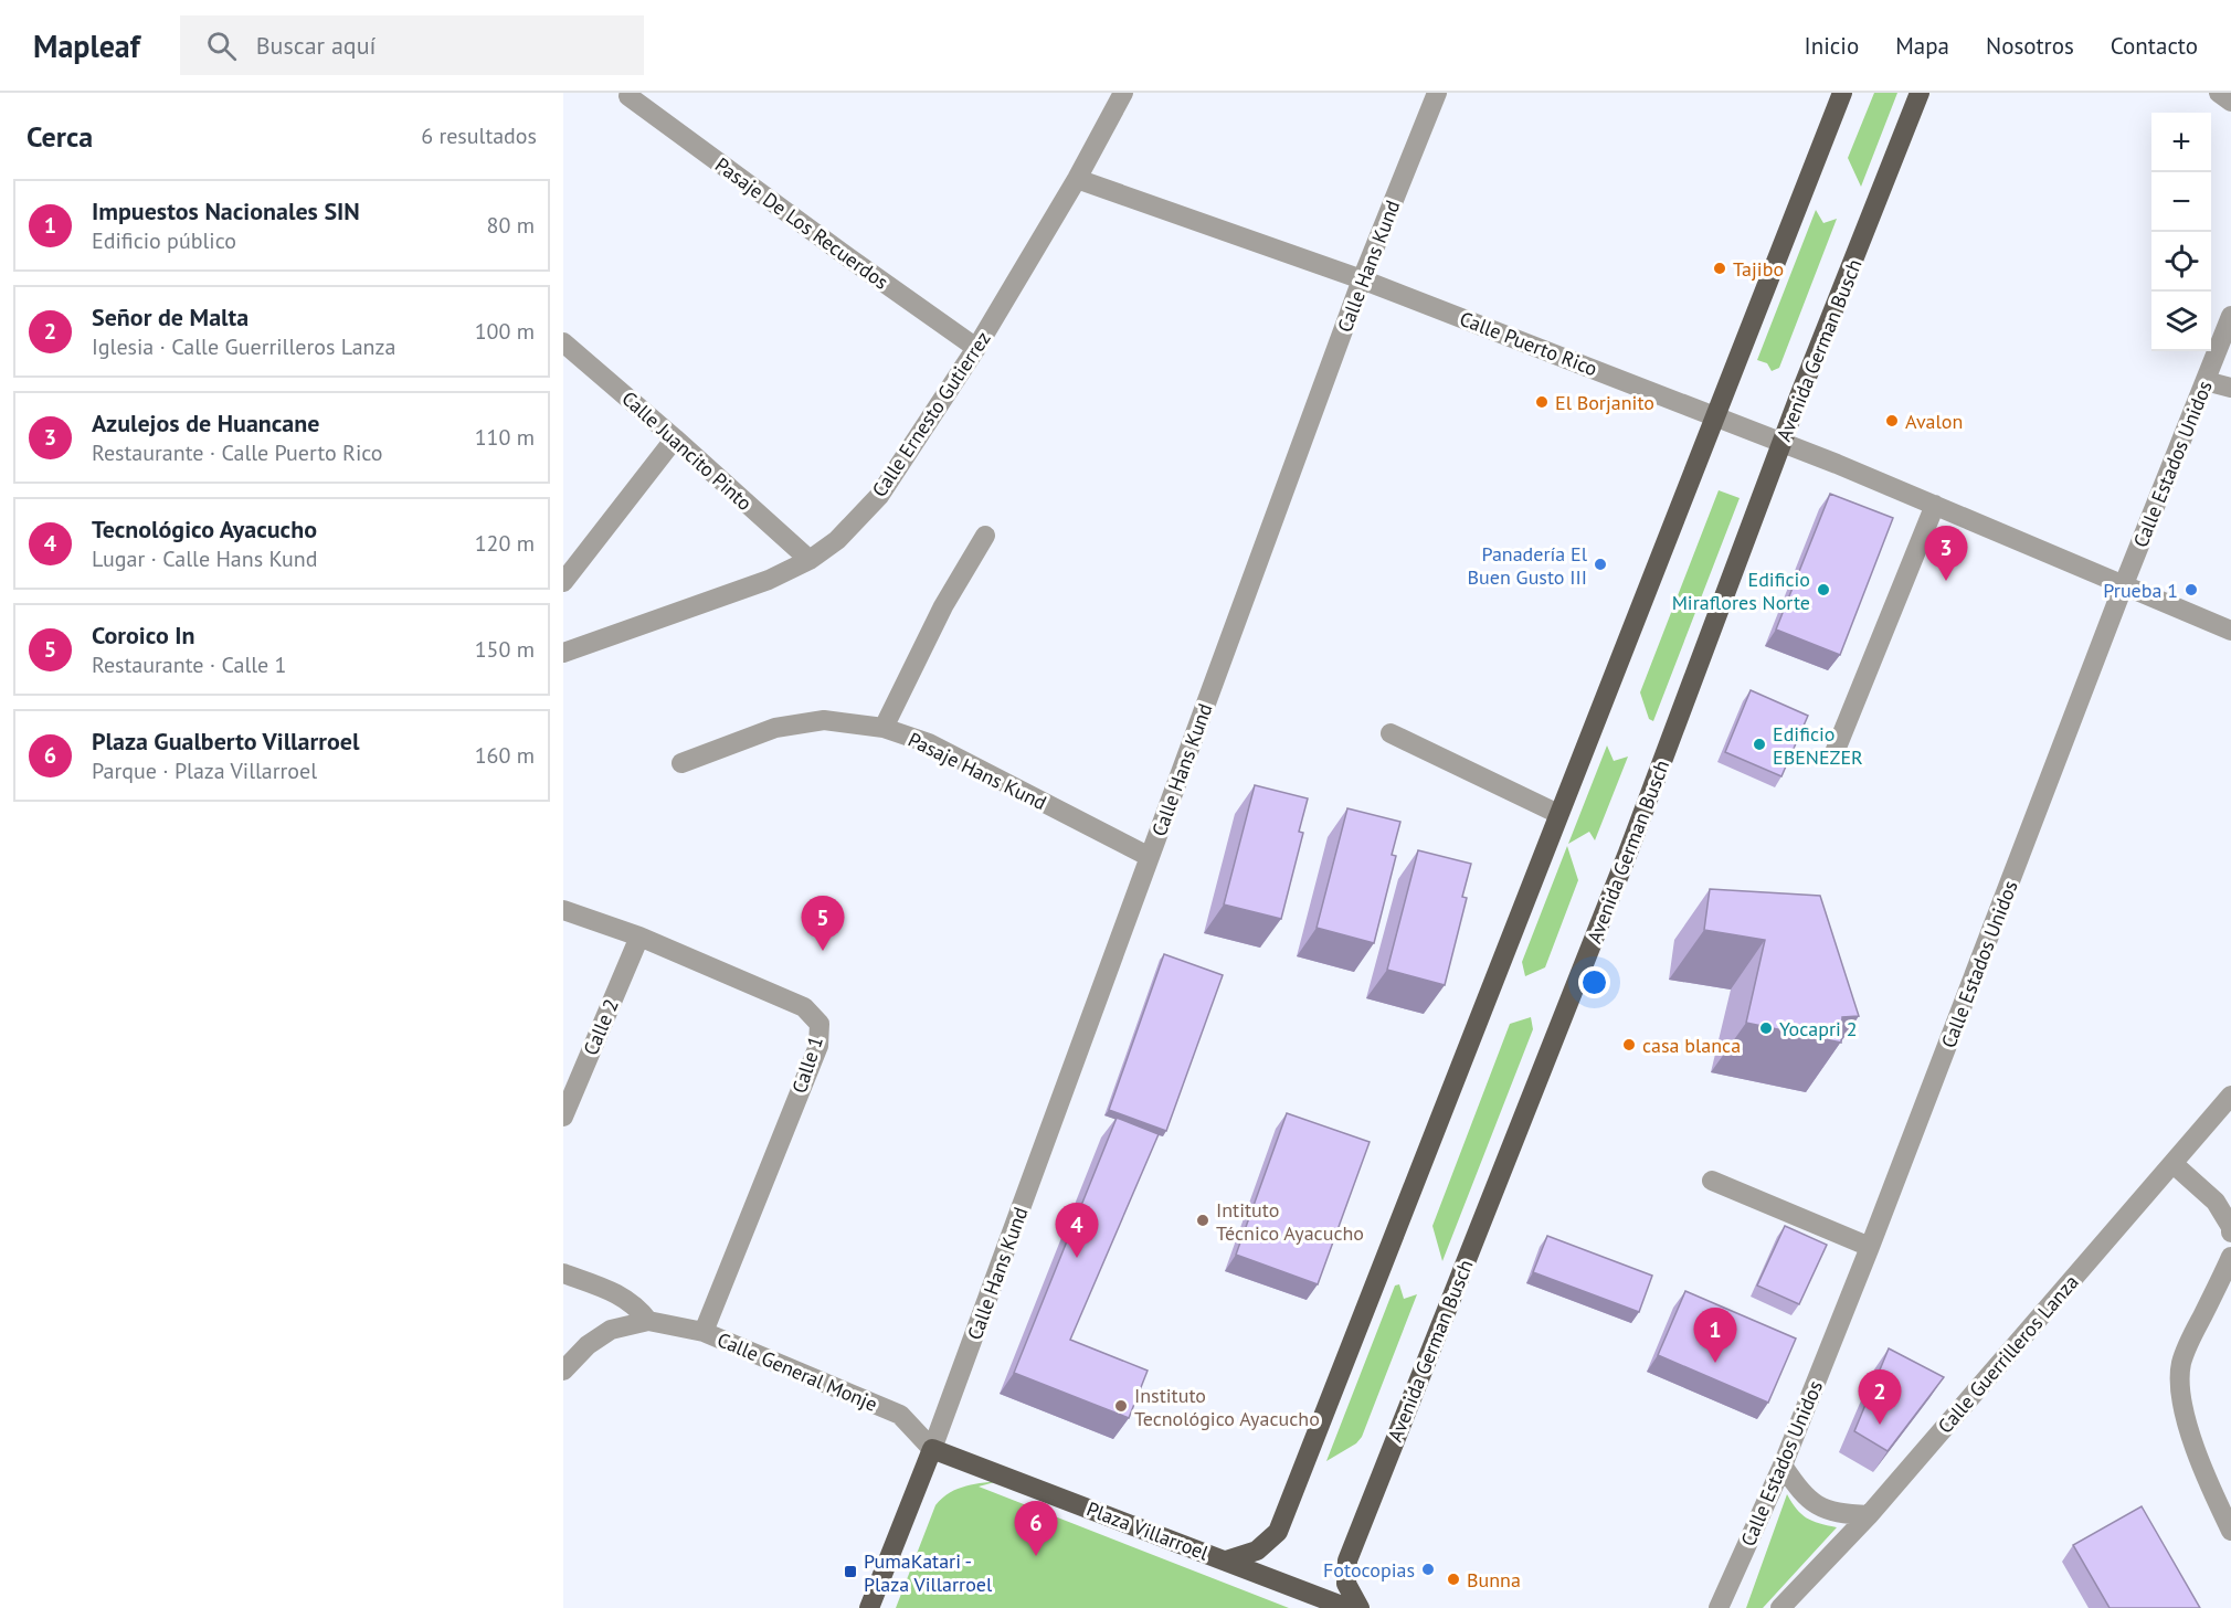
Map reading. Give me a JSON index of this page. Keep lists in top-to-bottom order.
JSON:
{
  "streets": {
    "main road": ["Avenida German Busch", "Plaza Villarroel"],
    "street": [
      "Pasaje De Los Recuerdos",
      "Calle Hans Kund",
      "Calle Puerto Rico",
      "Calle Ernesto Gutierrez",
      "Calle Juancito Pinto",
      "Calle Estados Unidos",
      "Pasaje Hans Kund",
      "Calle 2",
      "Calle 1",
      "Calle Guerrilleros Lanza",
      "Calle General Monje"
    ]
  },
  "crossings": [
    ["Pasaje De Los Recuerdos", "Calle Ernesto Gutierrez"],
    ["Calle Hans Kund", "Calle Puerto Rico"],
    ["Calle Hans Kund", "Pasaje Hans Kund"],
    ["Calle Hans Kund", "Calle General Monje"],
    ["Calle Hans Kund", "Plaza Villarroel"],
    ["Calle Puerto Rico", "Avenida German Busch"],
    ["Calle Puerto Rico", "Calle Ernesto Gutierrez"],
    ["Calle Puerto Rico", "Calle Estados Unidos"],
    ["Calle Ernesto Gutierrez", "Calle Juancito Pinto"],
    ["Calle 2", "Calle 1"],
    ["Calle 1", "Calle General Monje"],
    ["Calle General Monje", "Plaza Villarroel"]
  ],
  "places": {
    "other": [
      "Tajibo",
      "El Borjanito",
      "Avalon",
      "Panadería El Buen Gusto III",
      "Edificio Miraflores Norte",
      "Prueba 1",
      "Edificio EBENEZER",
      "Yocapri 2",
      "casa blanca",
      "Intituto Técnico Ayacucho",
      "Instituto Tecnológico Ayacucho",
      "Fotocopias",
      "Bunna"
    ],
    "transit": ["PumaKatari - Plaza Villarroel"]
  },
  "page": {
    "header": "Mapleaf",
    "search": "Buscar aquí",
    "nav": [
      "Inicio",
      "Mapa",
      "Nosotros",
      "Contacto"
    ],
    "heading": ["Cerca", "6 resultados"],
    "map_buttons": ["+", "−"],
    "list": [
      {
        "mark": "1",
        "name": "Impuestos Nacionales SIN",
        "note": "Edificio público",
        "value": "80 m"
      },
      {
        "mark": "2",
        "name": "Señor de Malta",
        "note": "Iglesia · Calle Guerrilleros Lanza",
        "value": "100 m"
      },
      {
        "mark": "3",
        "name": "Azulejos de Huancane",
        "note": "Restaurante · Calle Puerto Rico",
        "value": "110 m"
      },
      {
        "mark": "4",
        "name": "Tecnológico Ayacucho",
        "note": "Lugar · Calle Hans Kund",
        "value": "120 m"
      },
      {
        "mark": "5",
        "name": "Coroico In",
        "note": "Restaurante · Calle 1",
        "value": "150 m"
      },
      {
        "mark": "6",
        "name": "Plaza Gualberto Villarroel",
        "note": "Parque · Plaza Villarroel",
        "value": "160 m"
      }
    ],
    "pins": [
      "3",
      "5",
      "4",
      "1",
      "2",
      "6"
    ]
  }
}
